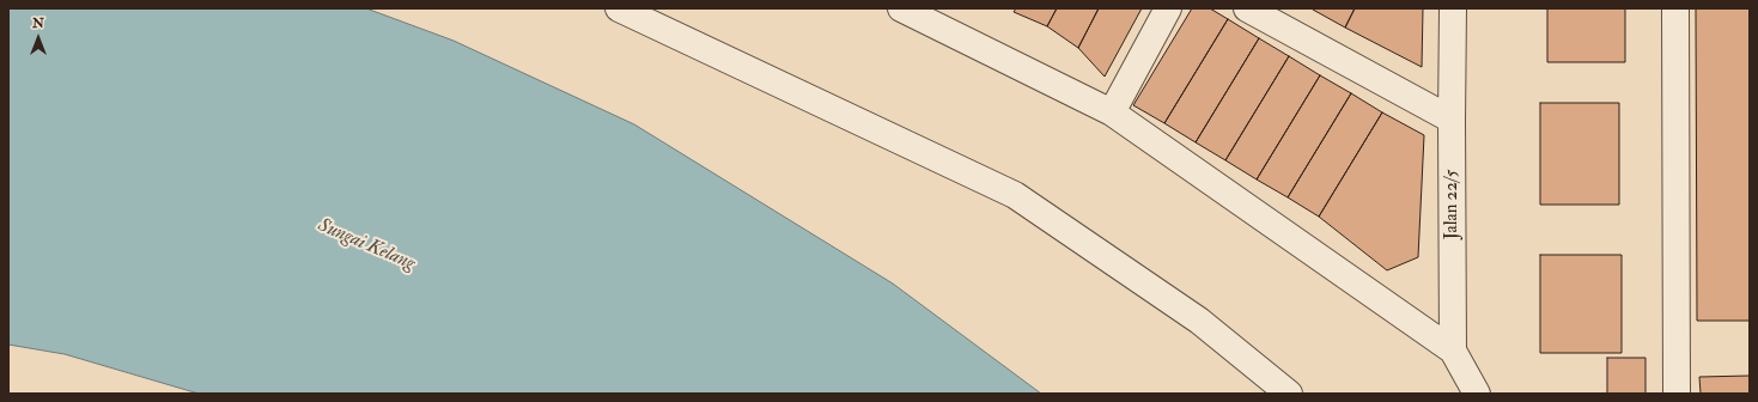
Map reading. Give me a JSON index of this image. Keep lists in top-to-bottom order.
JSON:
{
  "streets": {
    "lane": ["Jalan 22/5"]
  },
  "water": ["Sungai Kelang"],
  "north": "top"
}
